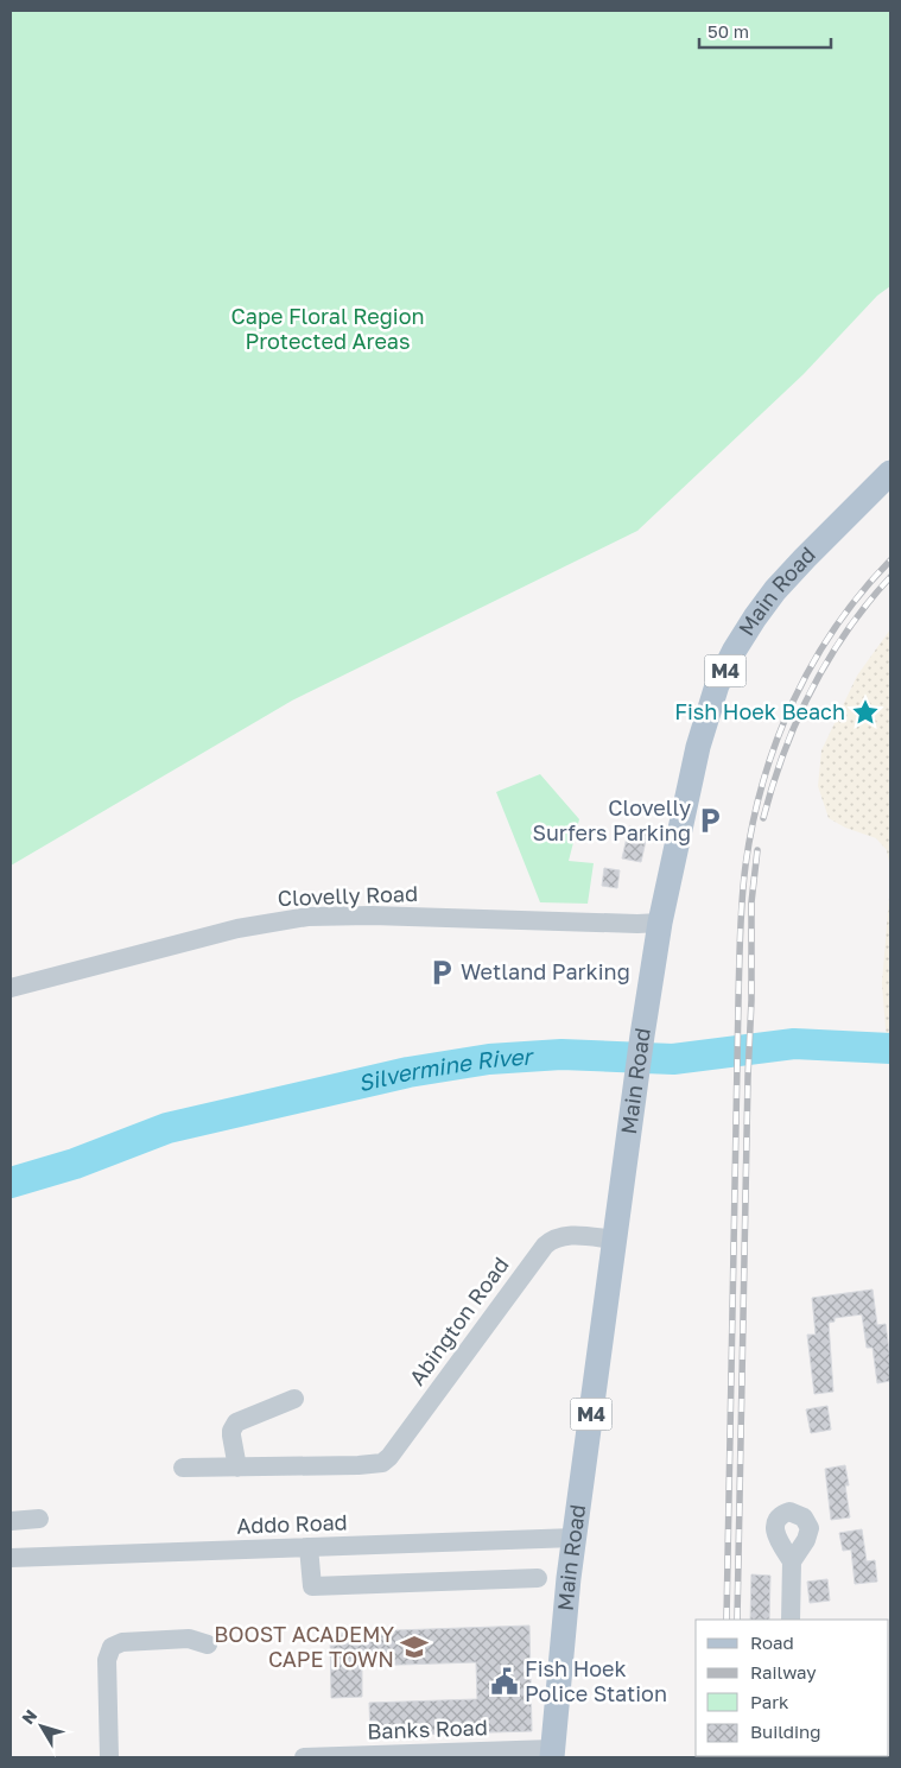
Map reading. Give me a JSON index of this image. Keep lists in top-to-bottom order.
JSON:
{
  "streets": {
    "main road": ["Main Road", "M4"],
    "street": [
      "Clovelly Road",
      "Abington Road",
      "Addo Road",
      "Banks Road"
    ]
  },
  "crossings": [
    ["Main Road", "Clovelly Road"],
    ["Main Road", "Abington Road"],
    ["Main Road", "Addo Road"],
    ["Main Road", "Banks Road"]
  ],
  "water": ["Silvermine River"],
  "parks": ["Cape Floral Region Protected Areas"],
  "places": {
    "place": ["Fish Hoek Beach"],
    "parking": ["Clovelly Surfers Parking", "Wetland Parking"],
    "school or university": ["BOOST ACADEMY CAPE TOWN"],
    "public building": ["Fish Hoek Police Station"]
  },
  "legend": [
    "Road",
    "Railway",
    "Park",
    "Building"
  ],
  "scale_bar": "50 m",
  "north": "top left"
}
